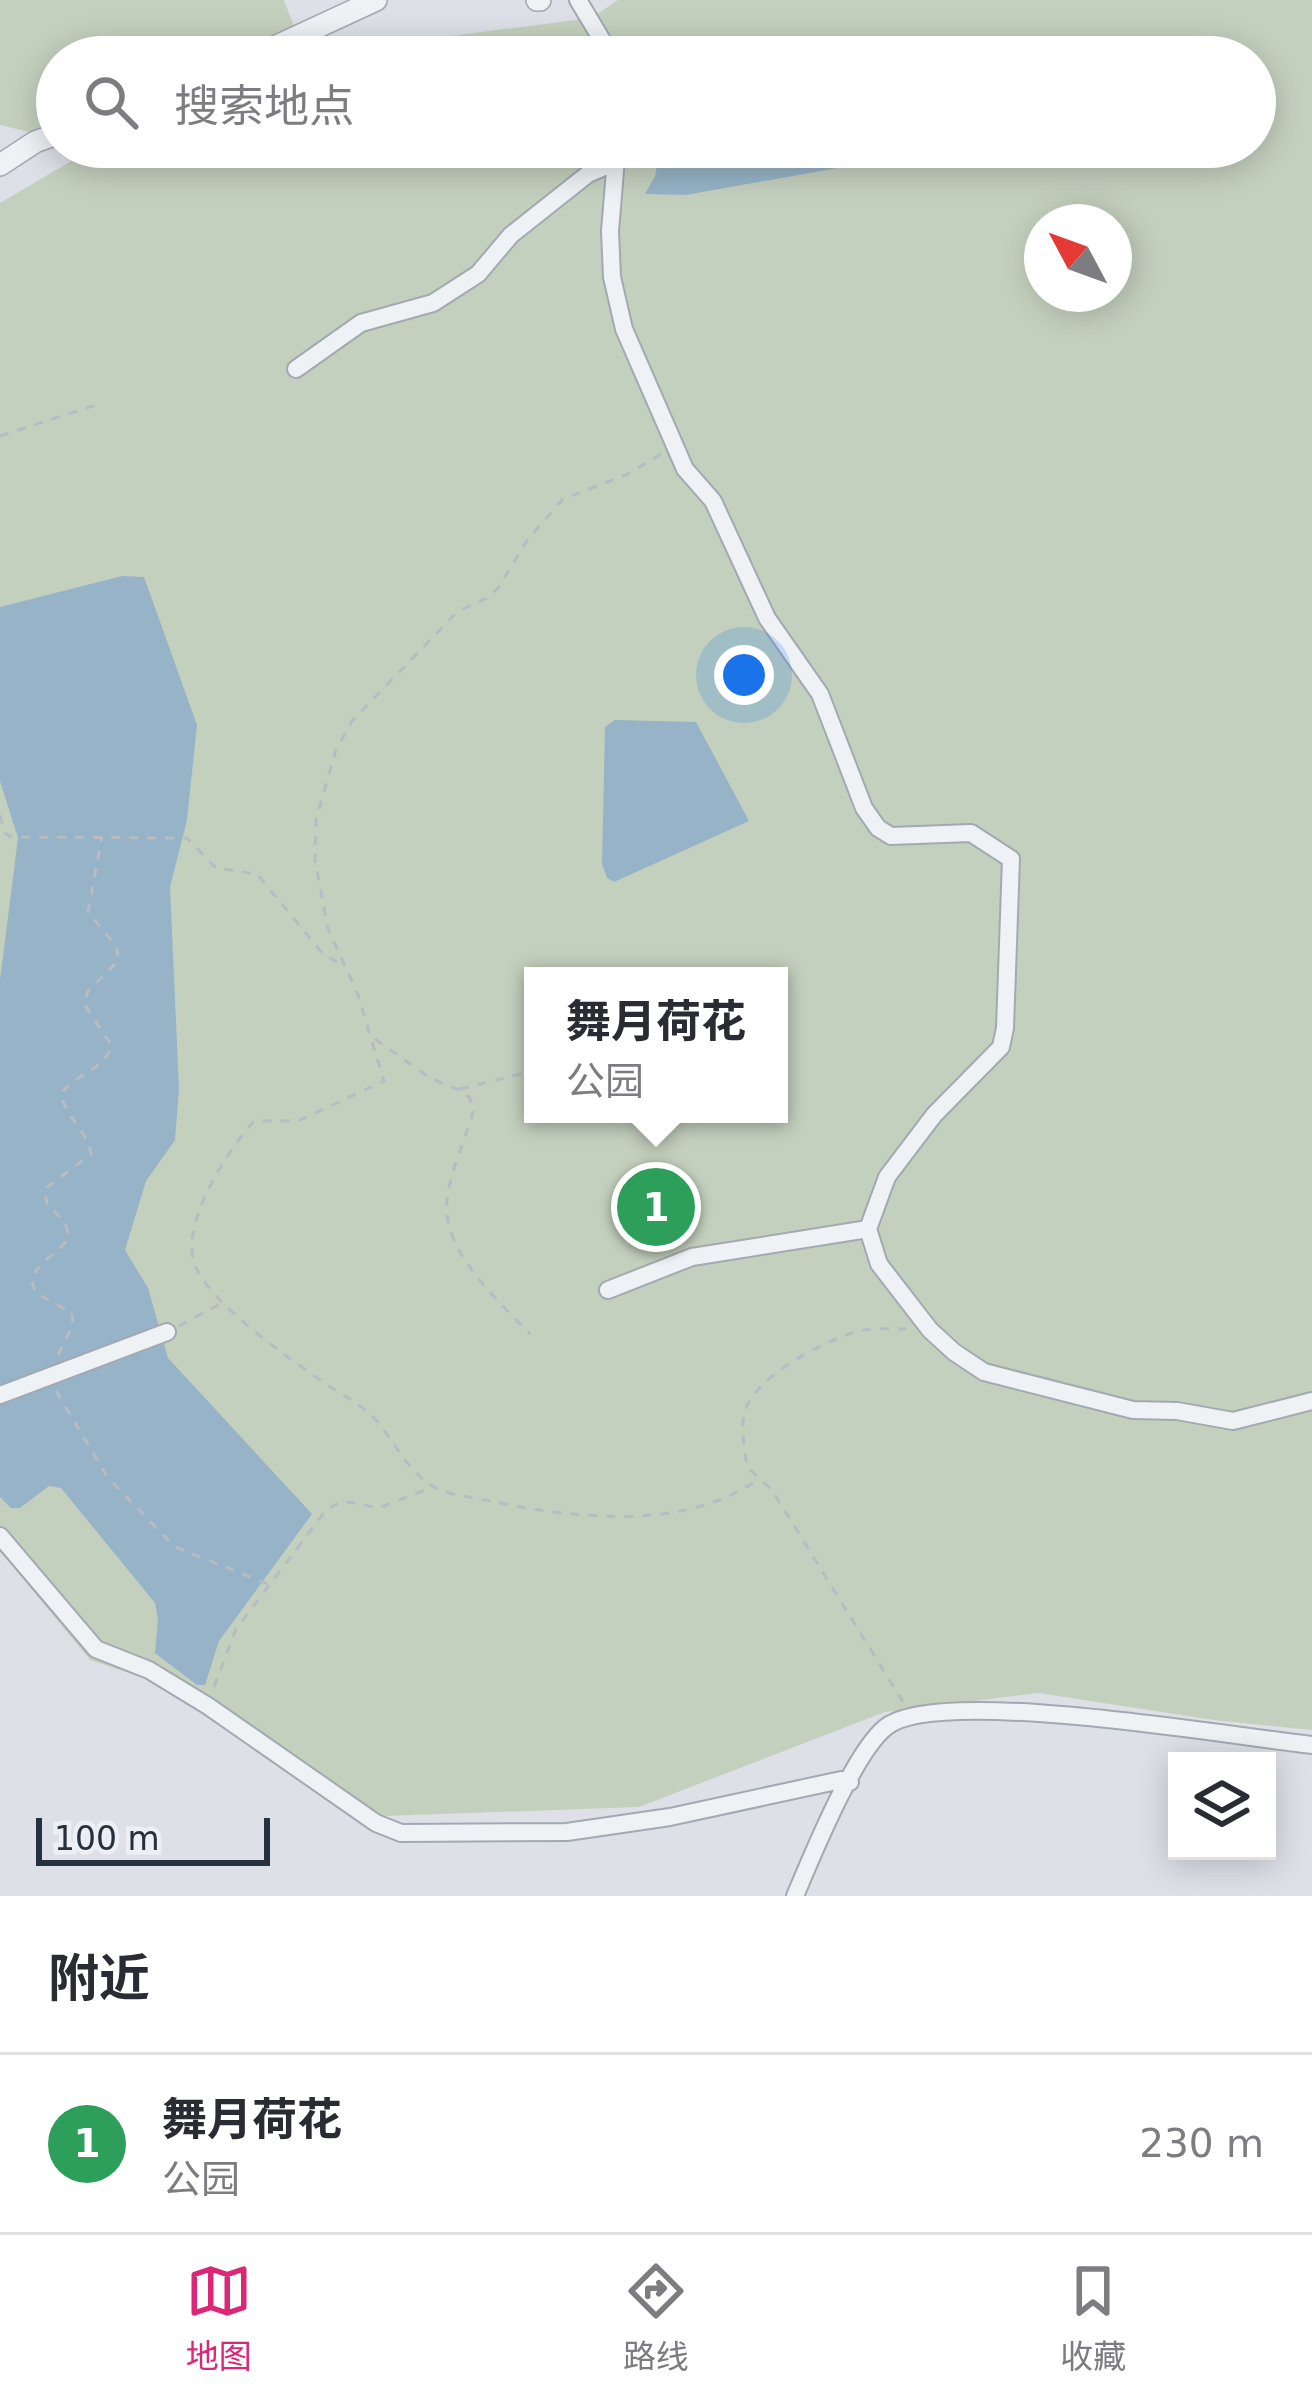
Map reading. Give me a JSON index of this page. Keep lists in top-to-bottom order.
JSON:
{
  "scale_bar": "100 m",
  "north": "top left",
  "page": {
    "search": "搜索地点",
    "popup": ["舞月荷花", "公园"],
    "pins": "1",
    "scale": "100 m",
    "heading": "附近",
    "list": [
      {
        "mark": "1",
        "name": "舞月荷花",
        "note": "公园",
        "value": "230 m"
      }
    ],
    "nav": ["地图", "路线", "收藏"]
  }
}
